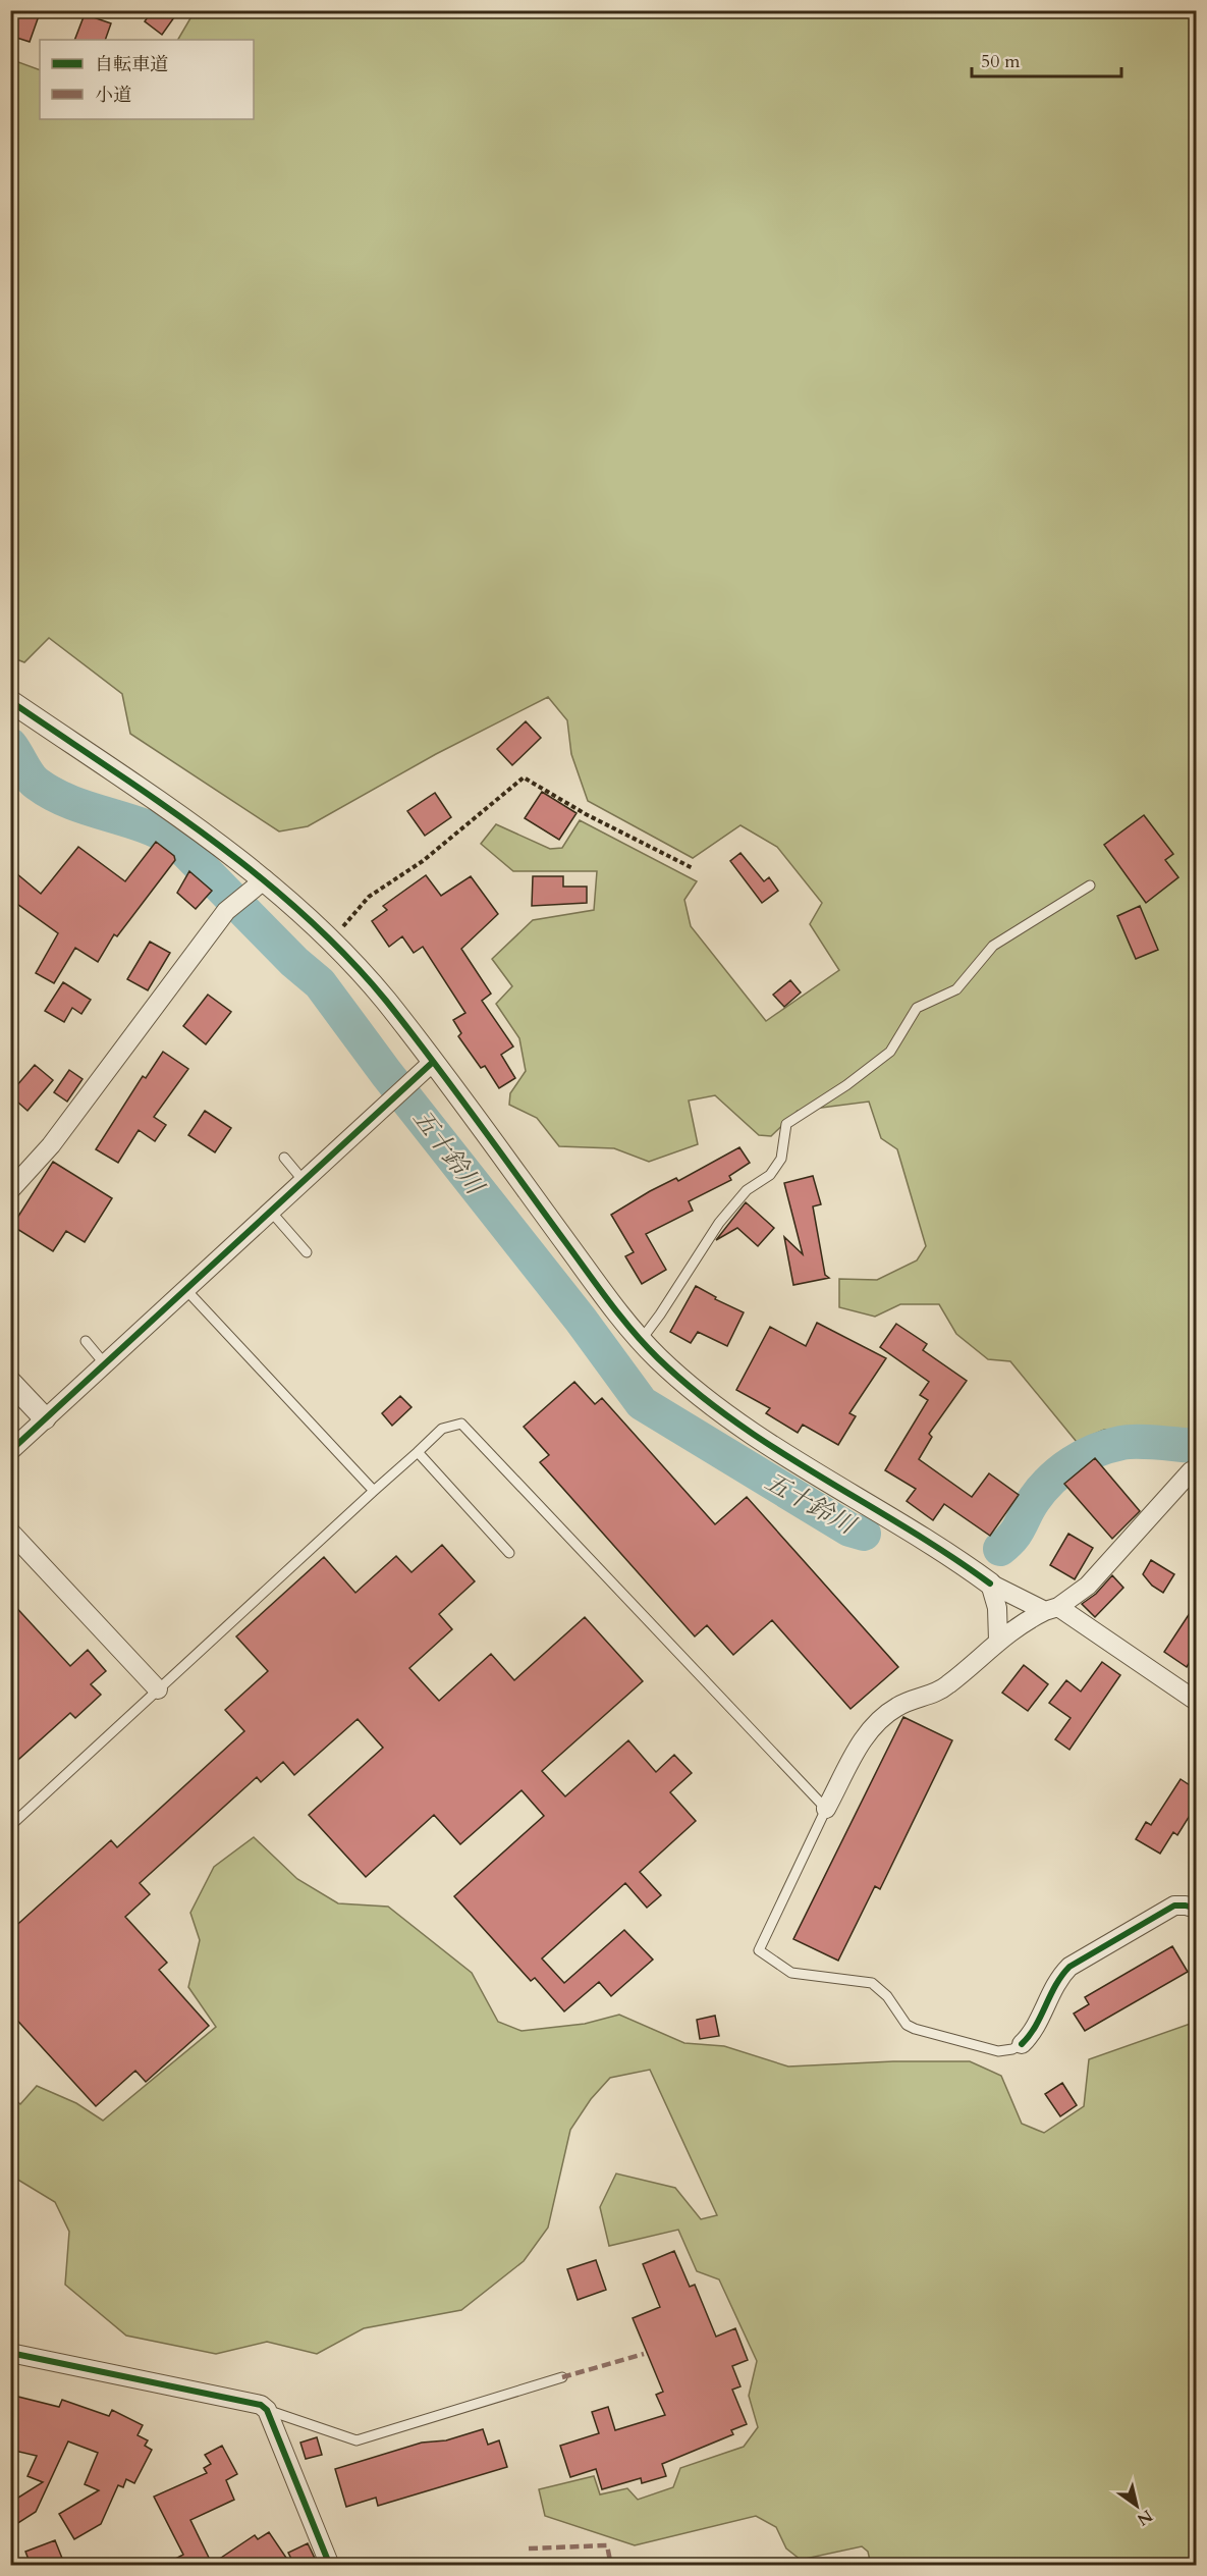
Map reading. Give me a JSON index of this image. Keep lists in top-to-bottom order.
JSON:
{
  "water": ["五十鈴川"],
  "legend": ["自転車道", "小道"],
  "scale_bar": "50 m",
  "north": "bottom right"
}
